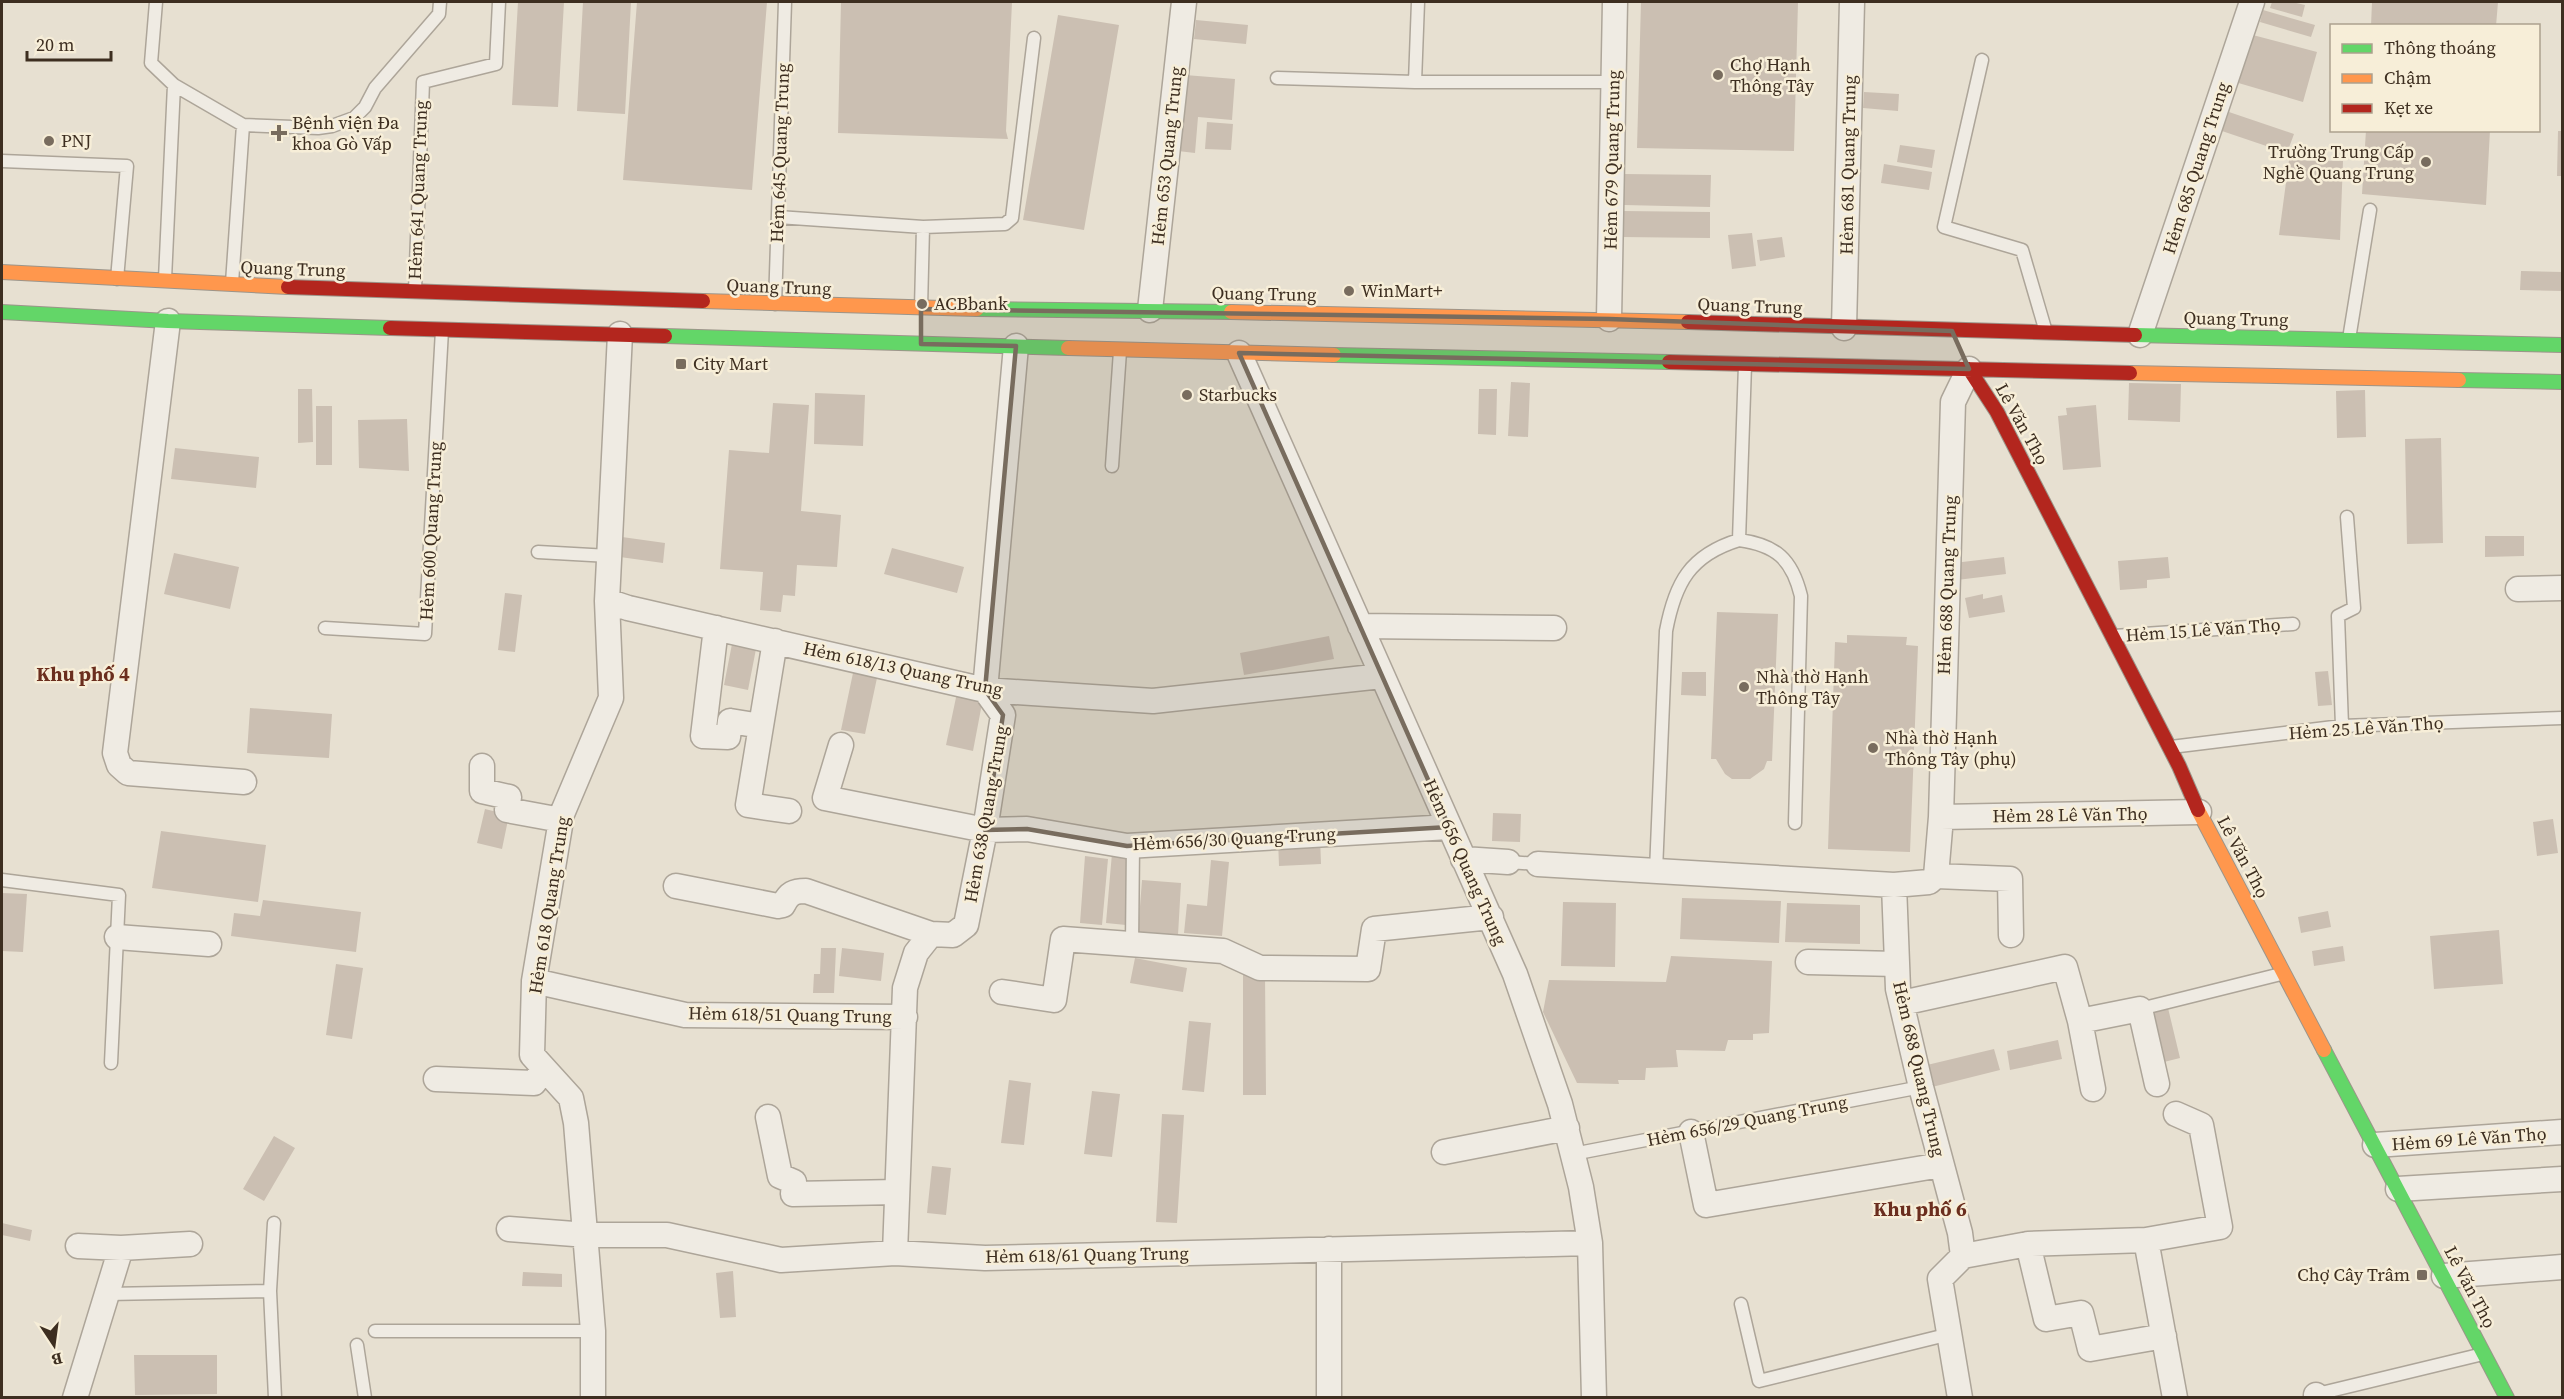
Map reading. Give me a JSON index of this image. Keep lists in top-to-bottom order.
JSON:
{
  "streets": {
    "main road": ["Quang Trung", "Lê Văn Thọ"],
    "street": [
      "Hẻm 653 Quang Trung",
      "Hẻm 679 Quang Trung",
      "Hẻm 681 Quang Trung",
      "Hẻm 685 Quang Trung",
      "Hẻm 688 Quang Trung",
      "Hẻm 618/13 Quang Trung",
      "Hẻm 638 Quang Trung",
      "Hẻm 28 Lê Văn Thọ",
      "Hẻm 656/30 Quang Trung",
      "Hẻm 656 Quang Trung",
      "Hẻm 618 Quang Trung",
      "Hẻm 618/51 Quang Trung",
      "Hẻm 69 Lê Văn Thọ",
      "Hẻm 618/61 Quang Trung"
    ],
    "lane": [
      "Hẻm 645 Quang Trung",
      "Hẻm 641 Quang Trung",
      "Hẻm 600 Quang Trung",
      "Hẻm 15 Lê Văn Thọ",
      "Hẻm 25 Lê Văn Thọ",
      "Hẻm 656/29 Quang Trung"
    ]
  },
  "crossings": [
    ["Hẻm 645 Quang Trung", "Quang Trung"],
    ["Hẻm 653 Quang Trung", "Quang Trung"],
    ["Hẻm 679 Quang Trung", "Quang Trung"],
    ["Hẻm 681 Quang Trung", "Quang Trung"],
    ["Hẻm 685 Quang Trung", "Quang Trung"],
    ["Hẻm 641 Quang Trung", "Quang Trung"],
    ["Quang Trung", "Lê Văn Thọ"],
    ["Quang Trung", "Hẻm 600 Quang Trung"],
    ["Quang Trung", "Hẻm 688 Quang Trung"],
    ["Quang Trung", "Hẻm 656 Quang Trung"],
    ["Quang Trung", "Hẻm 618 Quang Trung"],
    ["Lê Văn Thọ", "Hẻm 688 Quang Trung"],
    ["Lê Văn Thọ", "Hẻm 15 Lê Văn Thọ"],
    ["Lê Văn Thọ", "Hẻm 25 Lê Văn Thọ"],
    ["Lê Văn Thọ", "Hẻm 28 Lê Văn Thọ"],
    ["Lê Văn Thọ", "Hẻm 69 Lê Văn Thọ"],
    ["Hẻm 688 Quang Trung", "Hẻm 28 Lê Văn Thọ"],
    ["Hẻm 688 Quang Trung", "Hẻm 656/29 Quang Trung"],
    ["Hẻm 618/13 Quang Trung", "Hẻm 638 Quang Trung"],
    ["Hẻm 618/13 Quang Trung", "Hẻm 656 Quang Trung"],
    ["Hẻm 618/13 Quang Trung", "Hẻm 618 Quang Trung"],
    ["Hẻm 638 Quang Trung", "Hẻm 656/30 Quang Trung"],
    ["Hẻm 656/30 Quang Trung", "Hẻm 656 Quang Trung"],
    ["Hẻm 656 Quang Trung", "Hẻm 656/29 Quang Trung"],
    ["Hẻm 656 Quang Trung", "Hẻm 618/61 Quang Trung"],
    ["Hẻm 618 Quang Trung", "Hẻm 618/51 Quang Trung"],
    ["Hẻm 618 Quang Trung", "Hẻm 618/61 Quang Trung"]
  ],
  "districts": ["Khu phố 4", "Khu phố 6"],
  "places": {
    "other": [
      "Chợ Hạnh Thông Tây",
      "PNJ",
      "Trường Trung Cấp Nghề Quang Trung",
      "WinMart+",
      "ACBbank",
      "Starbucks",
      "Nhà thờ Hạnh Thông Tây",
      "Nhà thờ Hạnh Thông Tây (phụ)"
    ],
    "health": ["Bệnh viện Đa khoa Gò Vấp"],
    "transit": ["City Mart", "Chợ Cây Trâm"]
  },
  "legend": ["Thông thoáng", "Chậm", "Kẹt xe"],
  "scale_bar": "20 m",
  "north": "bottom"
}
